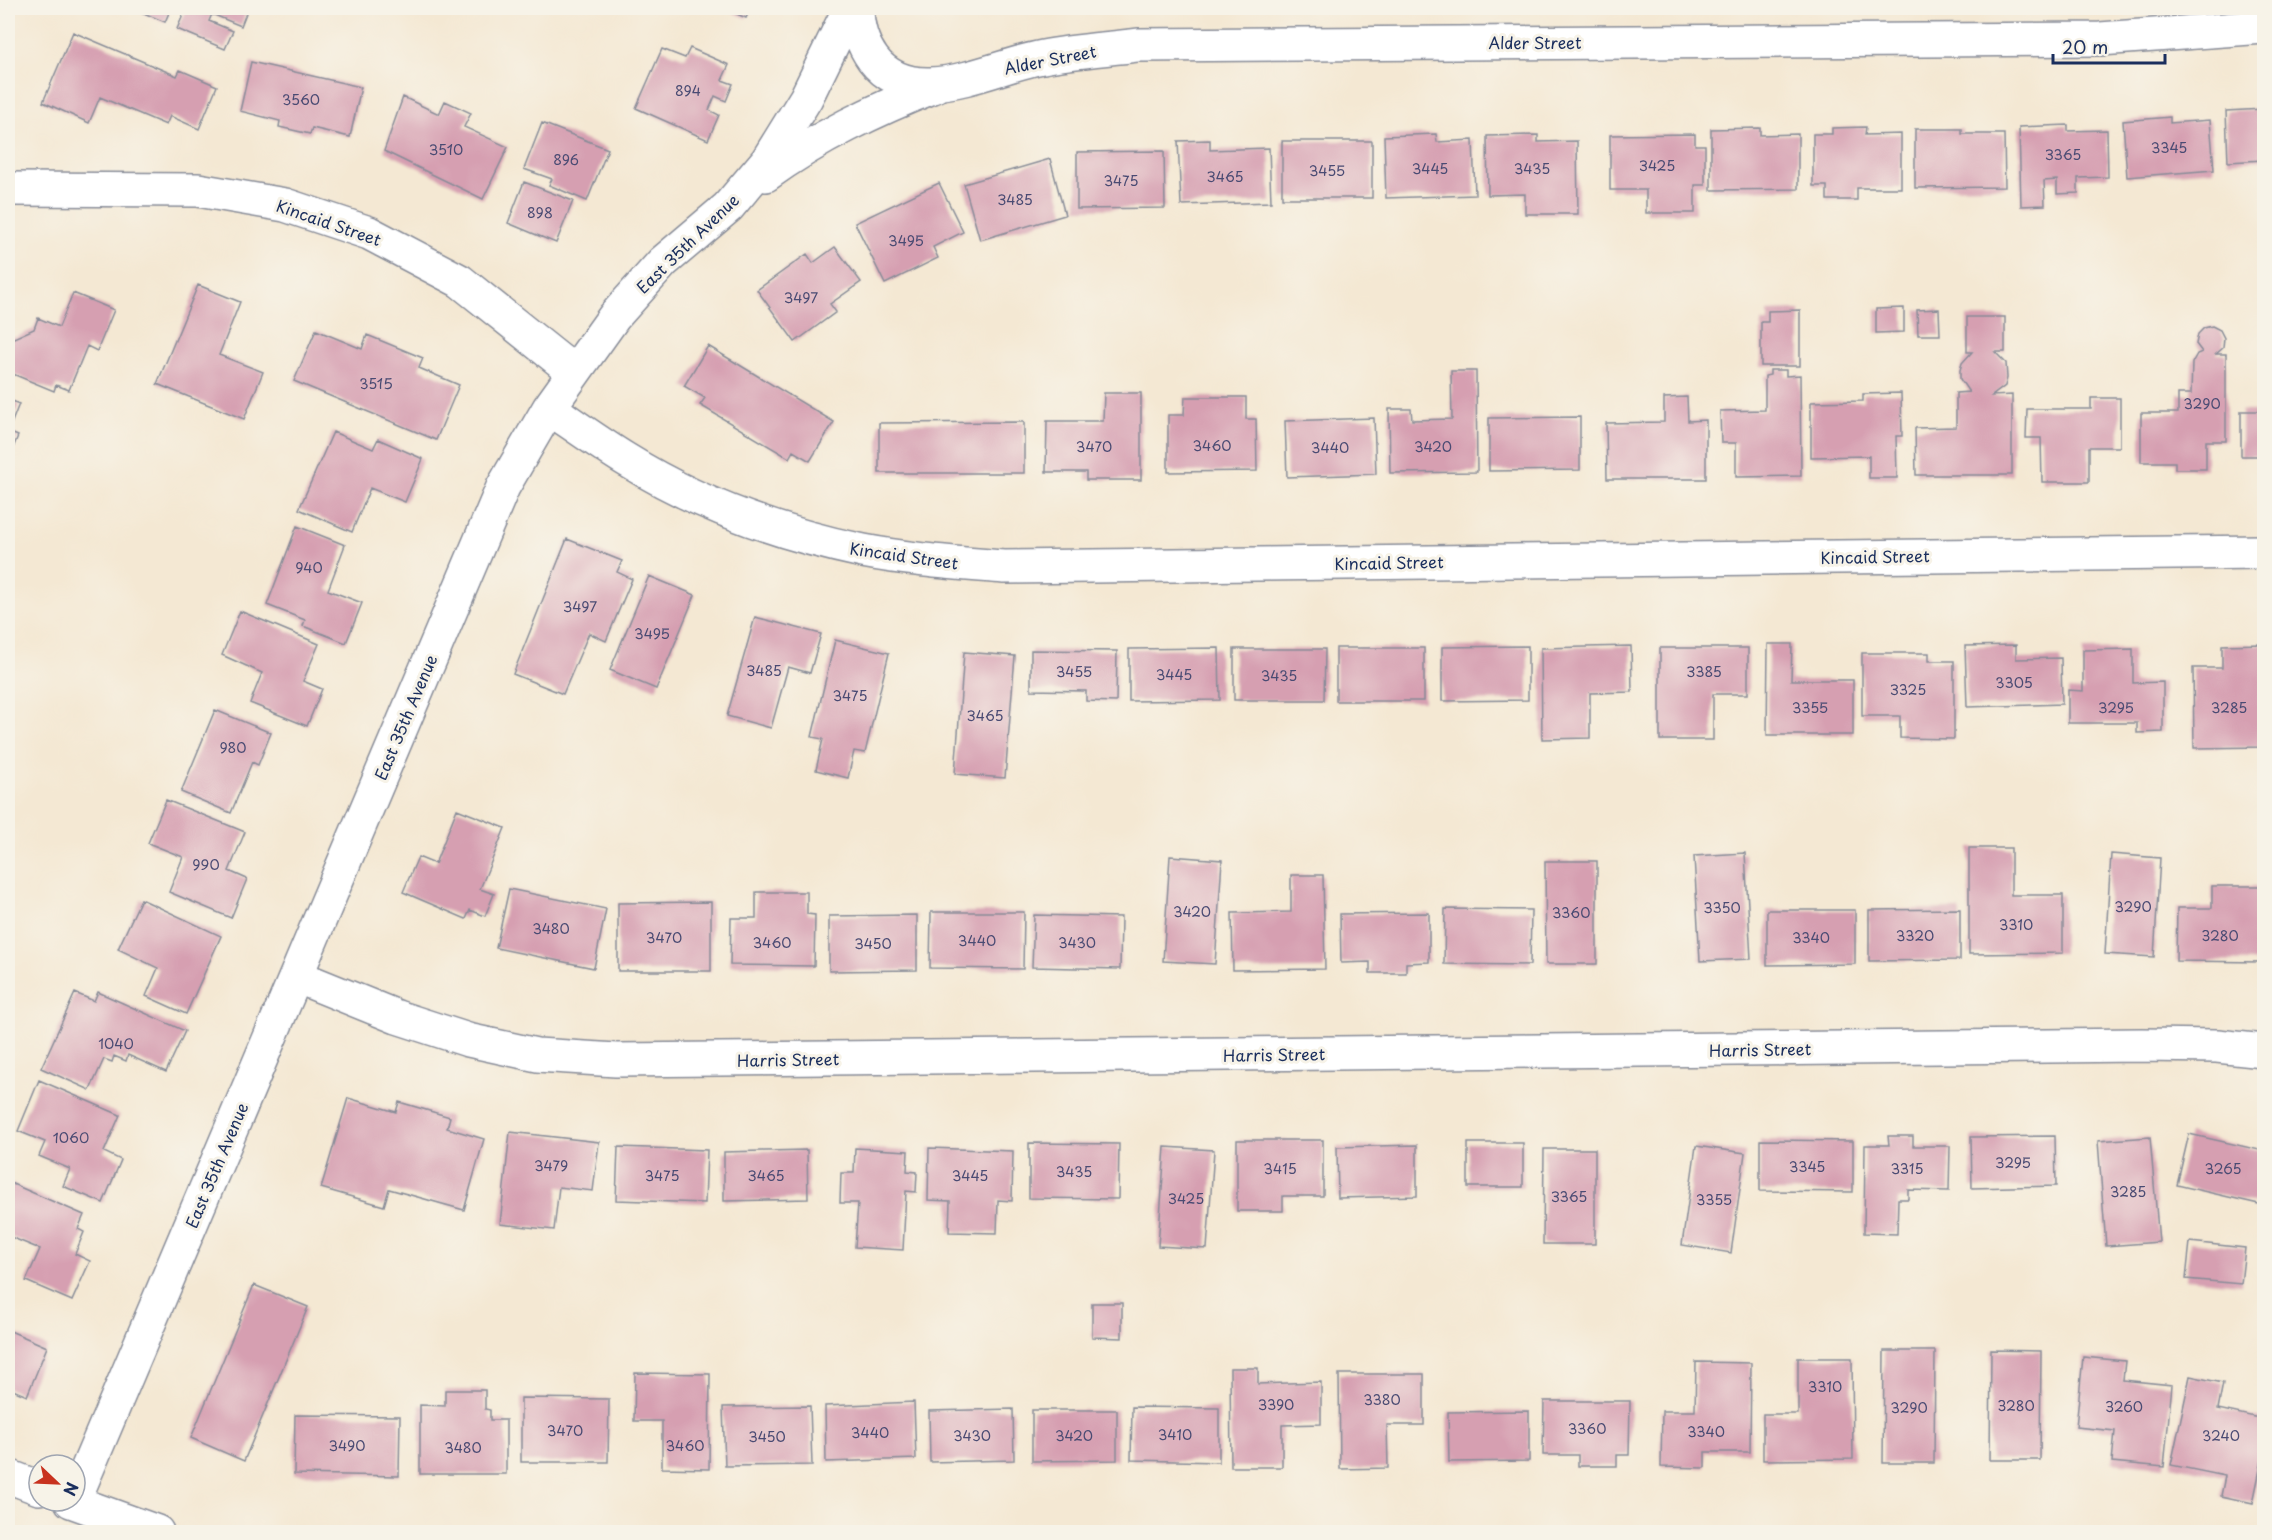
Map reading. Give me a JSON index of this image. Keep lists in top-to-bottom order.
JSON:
{
  "streets": {
    "street": [
      "Alder Street",
      "Kincaid Street",
      "East 35th Avenue",
      "Harris Street"
    ]
  },
  "crossings": [
    ["Kincaid Street", "East 35th Avenue"],
    ["East 35th Avenue", "Harris Street"]
  ],
  "house_numbers": [
    "894",
    "3560",
    "3345",
    "3510",
    "3365",
    "896",
    "3425",
    "3445",
    "3435",
    "3455",
    "3465",
    "3475",
    "3485",
    "898",
    "3495",
    "3497",
    "3515",
    "3290",
    "3460",
    "3470",
    "3420",
    "3440",
    "940",
    "3497",
    "3495",
    "3485",
    "3455",
    "3385",
    "3445",
    "3435",
    "3305",
    "3325",
    "3475",
    "3355",
    "3295",
    "3285",
    "3465",
    "980",
    "990",
    "3290",
    "3350",
    "3420",
    "3360",
    "3310",
    "3480",
    "3320",
    "3280",
    "3470",
    "3340",
    "3440",
    "3460",
    "3430",
    "3450",
    "1040",
    "1060",
    "3295",
    "3479",
    "3345",
    "3415",
    "3315",
    "3265",
    "3435",
    "3475",
    "3465",
    "3445",
    "3285",
    "3365",
    "3425",
    "3355",
    "3310",
    "3380",
    "3390",
    "3280",
    "3260",
    "3290",
    "3360",
    "3470",
    "3340",
    "3440",
    "3410",
    "3430",
    "3420",
    "3240",
    "3450",
    "3490",
    "3460",
    "3480"
  ],
  "scale_bar": "20 m",
  "north": "bottom right"
}
